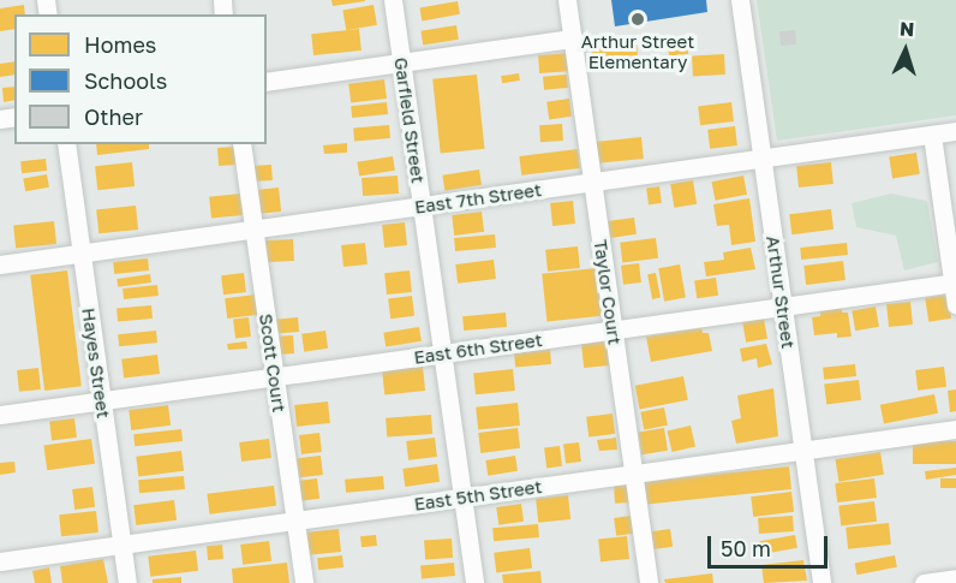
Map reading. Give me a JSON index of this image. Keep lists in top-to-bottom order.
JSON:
{
  "streets": {
    "street": [
      "Garfield Street",
      "East 7th Street",
      "Taylor Court",
      "Arthur Street",
      "East 6th Street",
      "Hayes Street",
      "Scott Court",
      "East 5th Street"
    ]
  },
  "crossings": [
    ["Garfield Street", "East 7th Street"],
    ["Garfield Street", "East 6th Street"],
    ["Garfield Street", "East 5th Street"],
    ["East 7th Street", "Taylor Court"],
    ["East 7th Street", "Arthur Street"],
    ["East 7th Street", "Hayes Street"],
    ["East 7th Street", "Scott Court"],
    ["Taylor Court", "East 6th Street"],
    ["Taylor Court", "East 5th Street"],
    ["Arthur Street", "East 6th Street"],
    ["Arthur Street", "East 5th Street"],
    ["East 6th Street", "Hayes Street"],
    ["East 6th Street", "Scott Court"],
    ["Hayes Street", "East 5th Street"],
    ["Scott Court", "East 5th Street"]
  ],
  "places": ["Arthur Street Elementary"],
  "legend": ["Homes", "Schools", "Other"],
  "scale_bar": "50 m",
  "north": "top"
}
